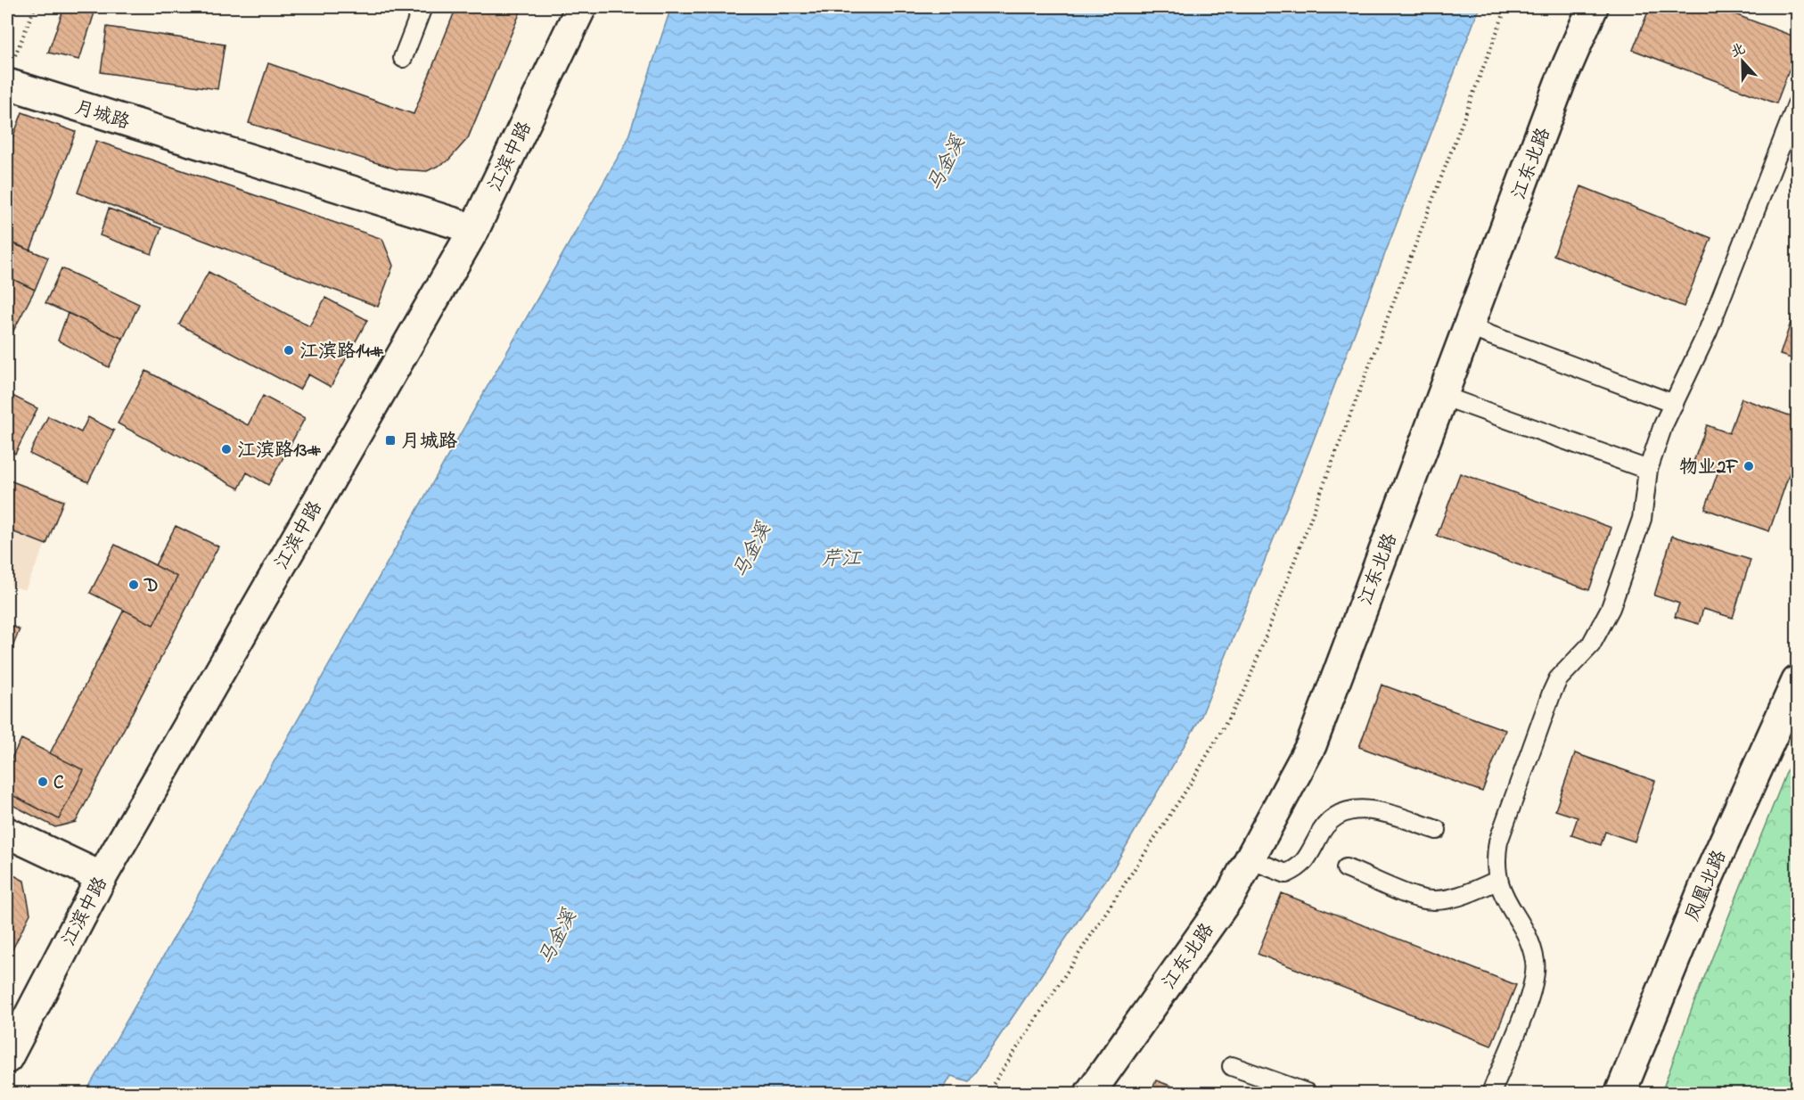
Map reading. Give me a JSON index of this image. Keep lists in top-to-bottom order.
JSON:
{
  "streets": {
    "street": [
      "月城路",
      "江滨中路",
      "江东北路",
      "凤凰北路"
    ]
  },
  "crossings": [
    ["月城路", "江滨中路"]
  ],
  "water": ["马金溪", "芹江"],
  "places": {
    "other": [
      "江滨路14#",
      "江滨路13#",
      "物业2F",
      "D",
      "C"
    ],
    "transit": ["月城路"]
  },
  "north": "top"
}
